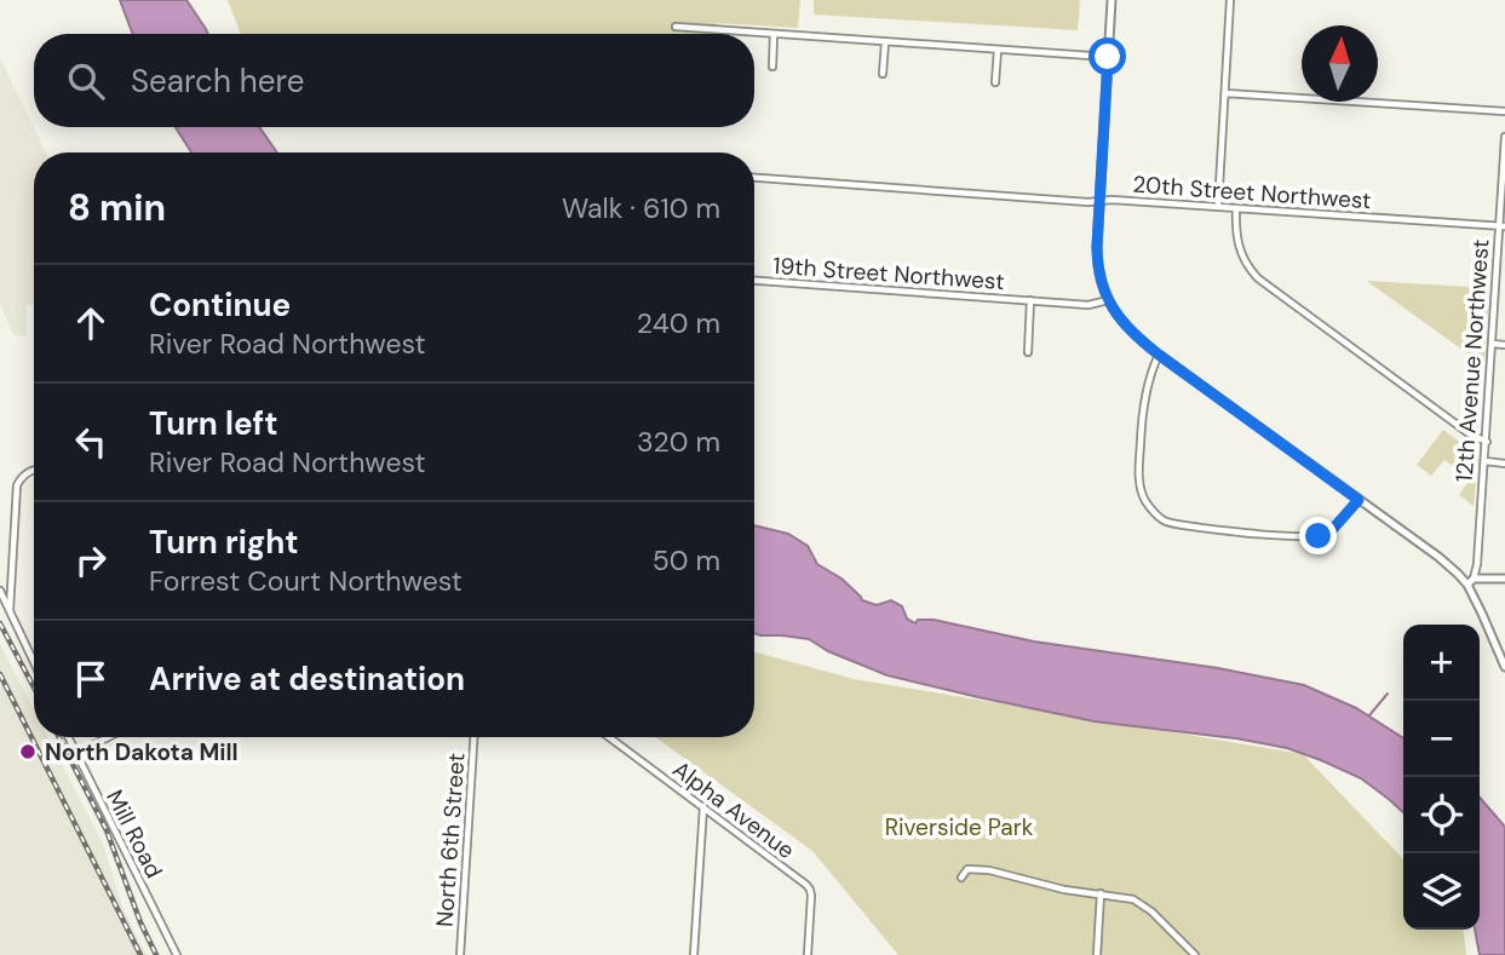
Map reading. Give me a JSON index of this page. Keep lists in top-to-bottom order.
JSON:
{
  "streets": {
    "street": [
      "20th Street Northwest",
      "19th Street Northwest",
      "12th Avenue Northwest",
      "Alpha Avenue",
      "Mill Road",
      "North 6th Street"
    ]
  },
  "crossings": [
    ["20th Street Northwest", "12th Avenue Northwest"]
  ],
  "parks": ["Riverside Park"],
  "places": ["North Dakota Mill"],
  "north": "top",
  "page": {
    "search": "Search here",
    "heading": ["8 min", "Walk · 610 m"],
    "list": [
      ["Continue", "River Road Northwest", "240 m"],
      ["Turn left", "River Road Northwest", "320 m"],
      ["Turn right", "Forrest Court Northwest", "50 m"],
      "Arrive at destination"
    ],
    "map_buttons": ["+", "−"]
  }
}
